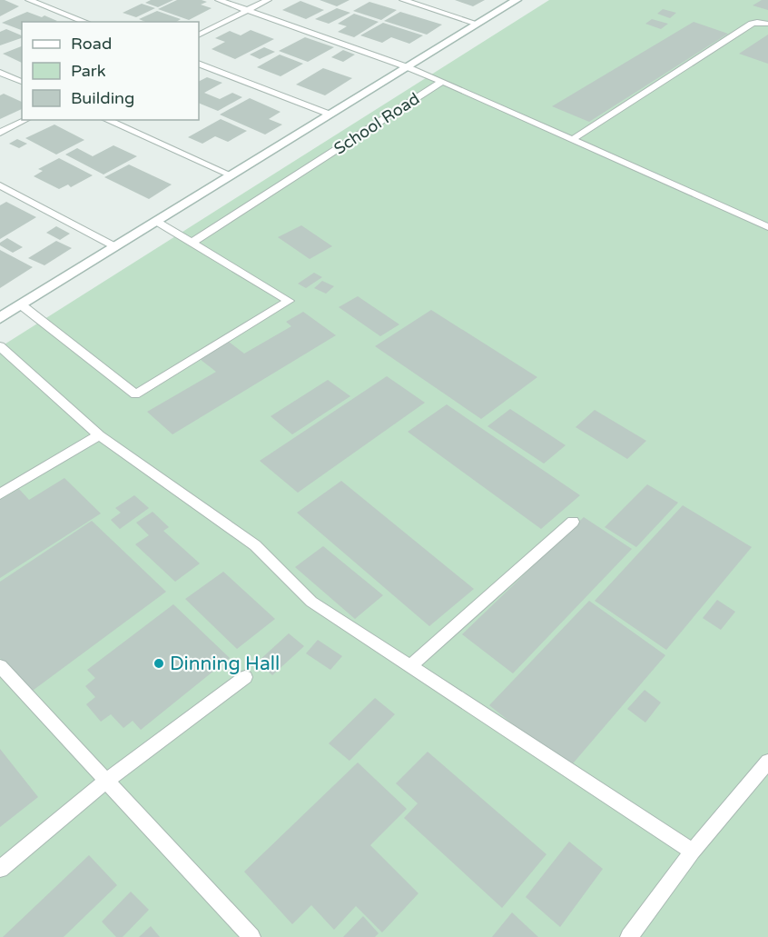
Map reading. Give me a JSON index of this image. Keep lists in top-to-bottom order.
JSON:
{
  "streets": {
    "lane": ["School Road"]
  },
  "places": ["Dinning Hall"],
  "legend": ["Road", "Park", "Building"]
}
